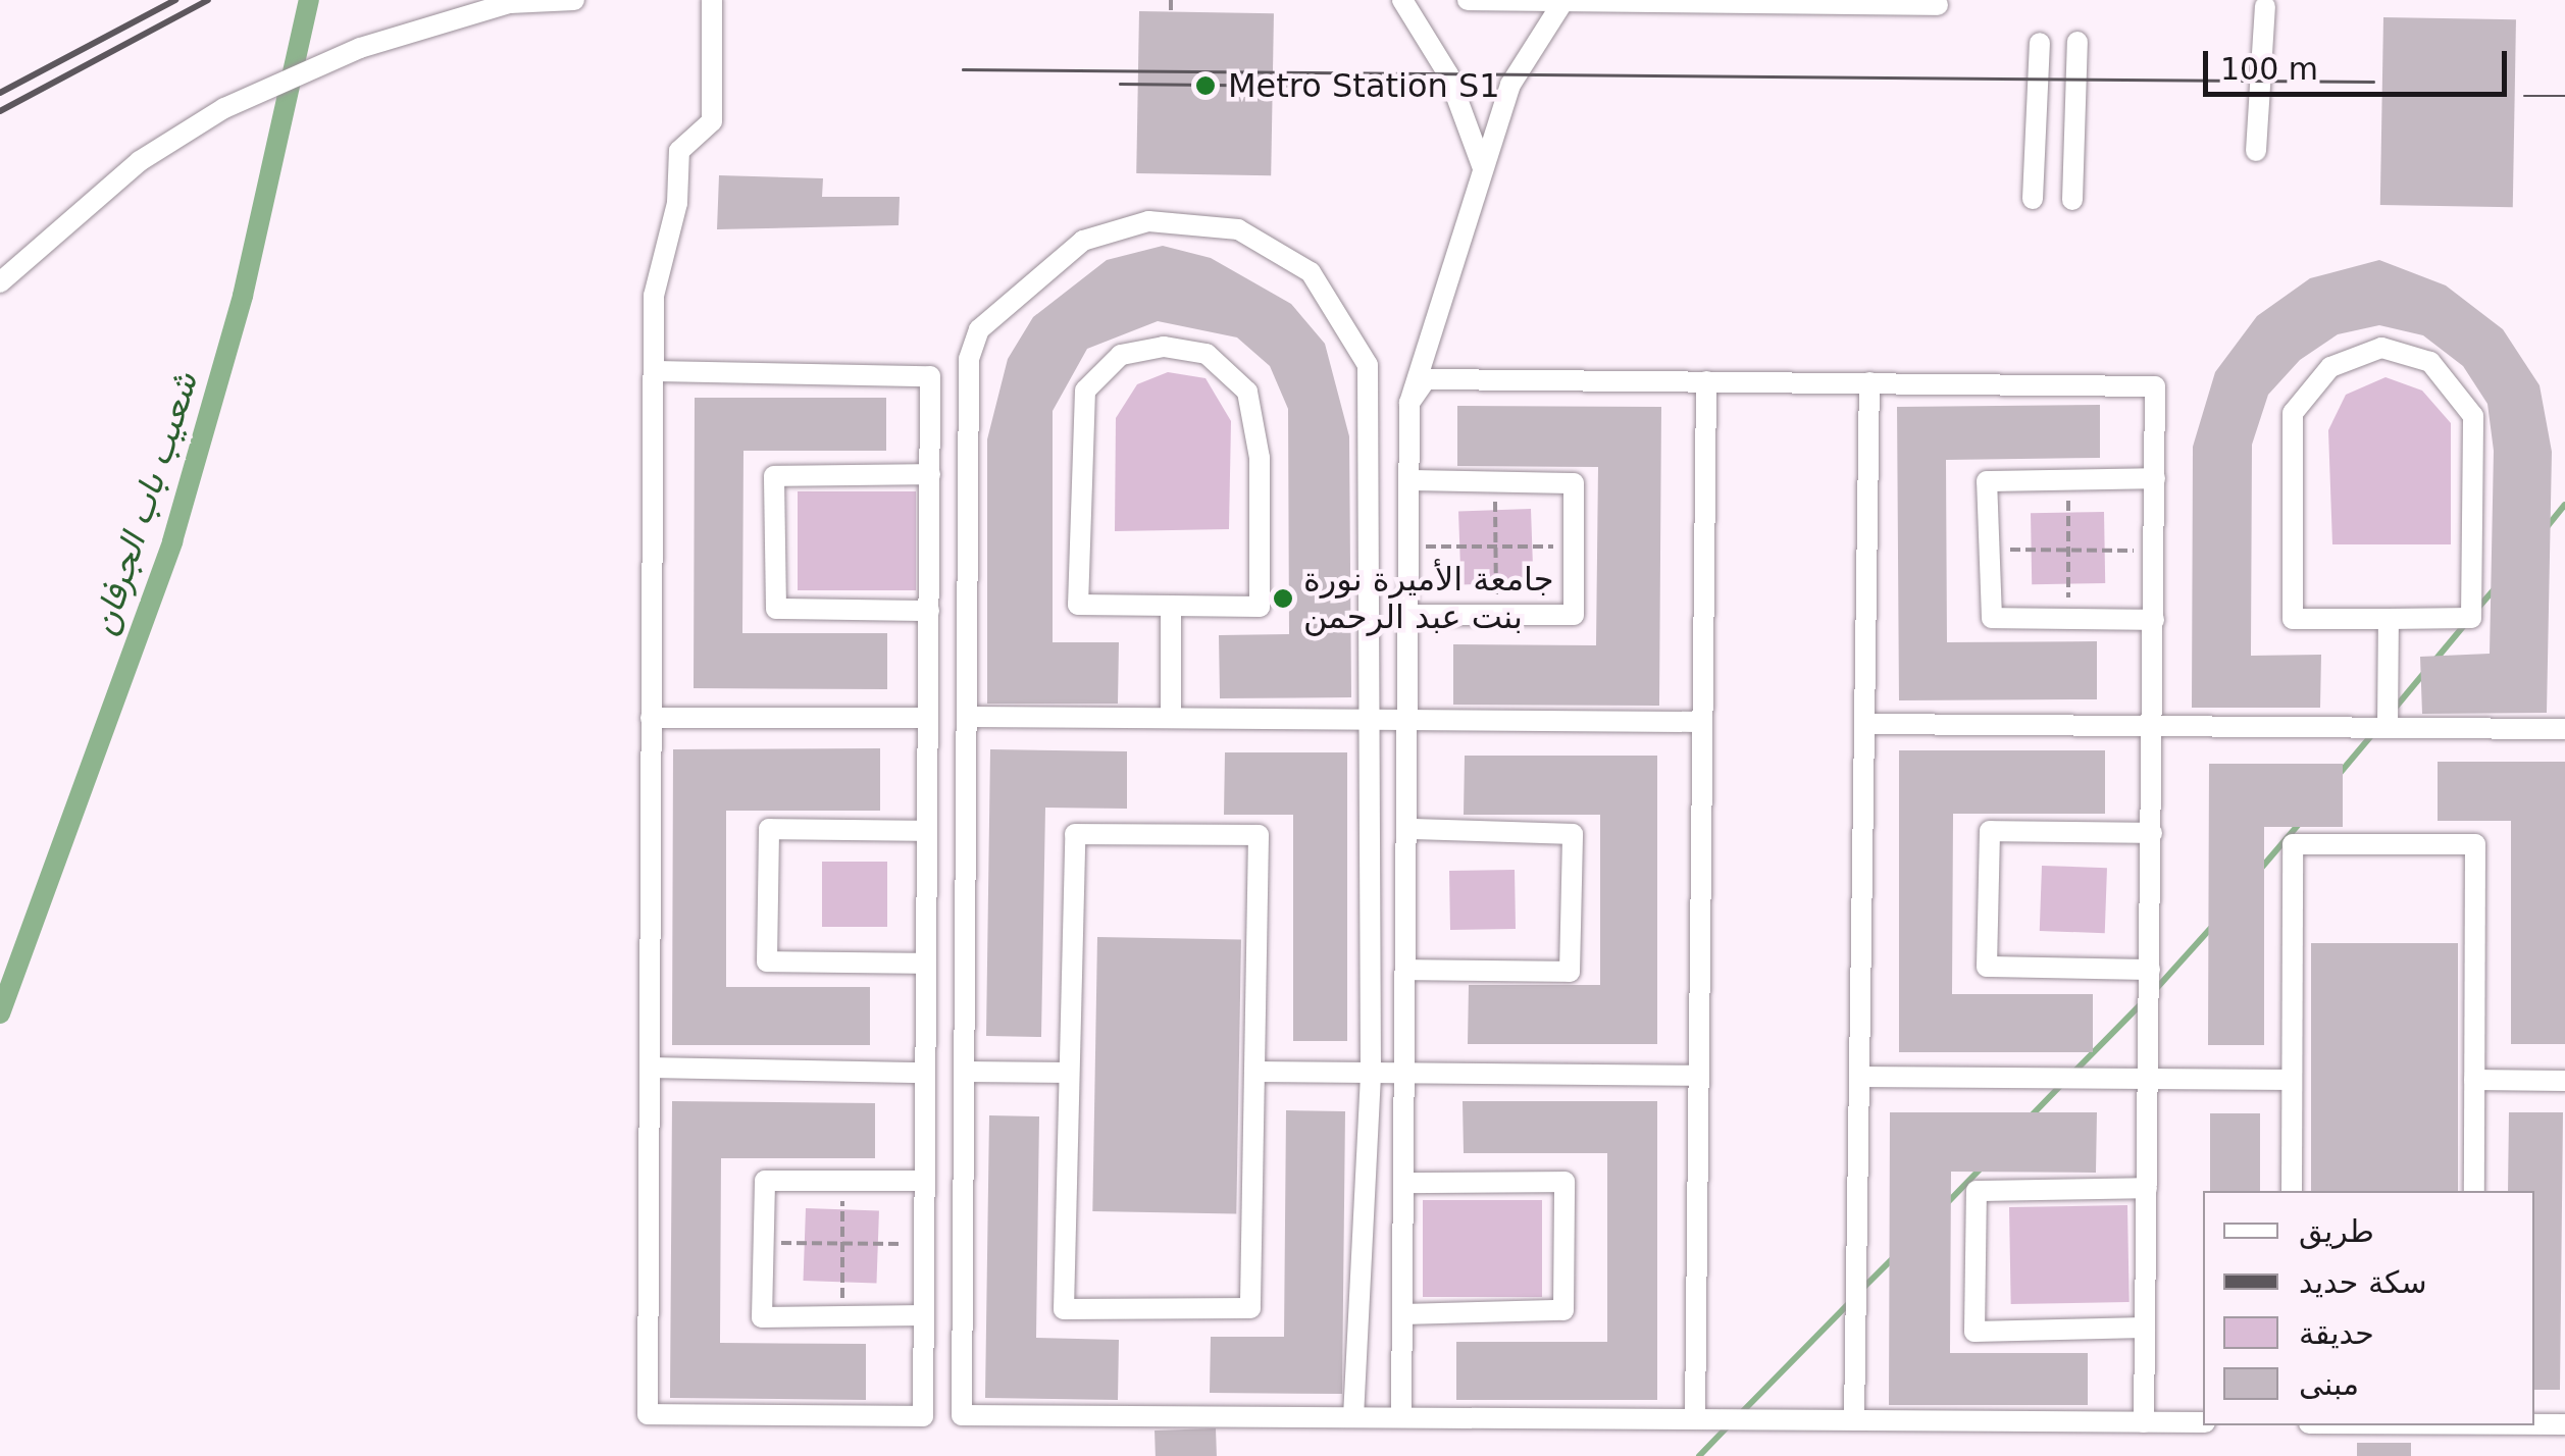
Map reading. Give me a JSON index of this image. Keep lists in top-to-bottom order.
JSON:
{
  "water": ["شعيب باب الجرفان"],
  "places": ["Metro Station S1", "جامعة الأميرة نورة بنت عبد الرحمن"],
  "legend": [
    "طريق",
    "سكة حديد",
    "حديقة",
    "مبنى"
  ],
  "scale_bar": "100 m"
}
